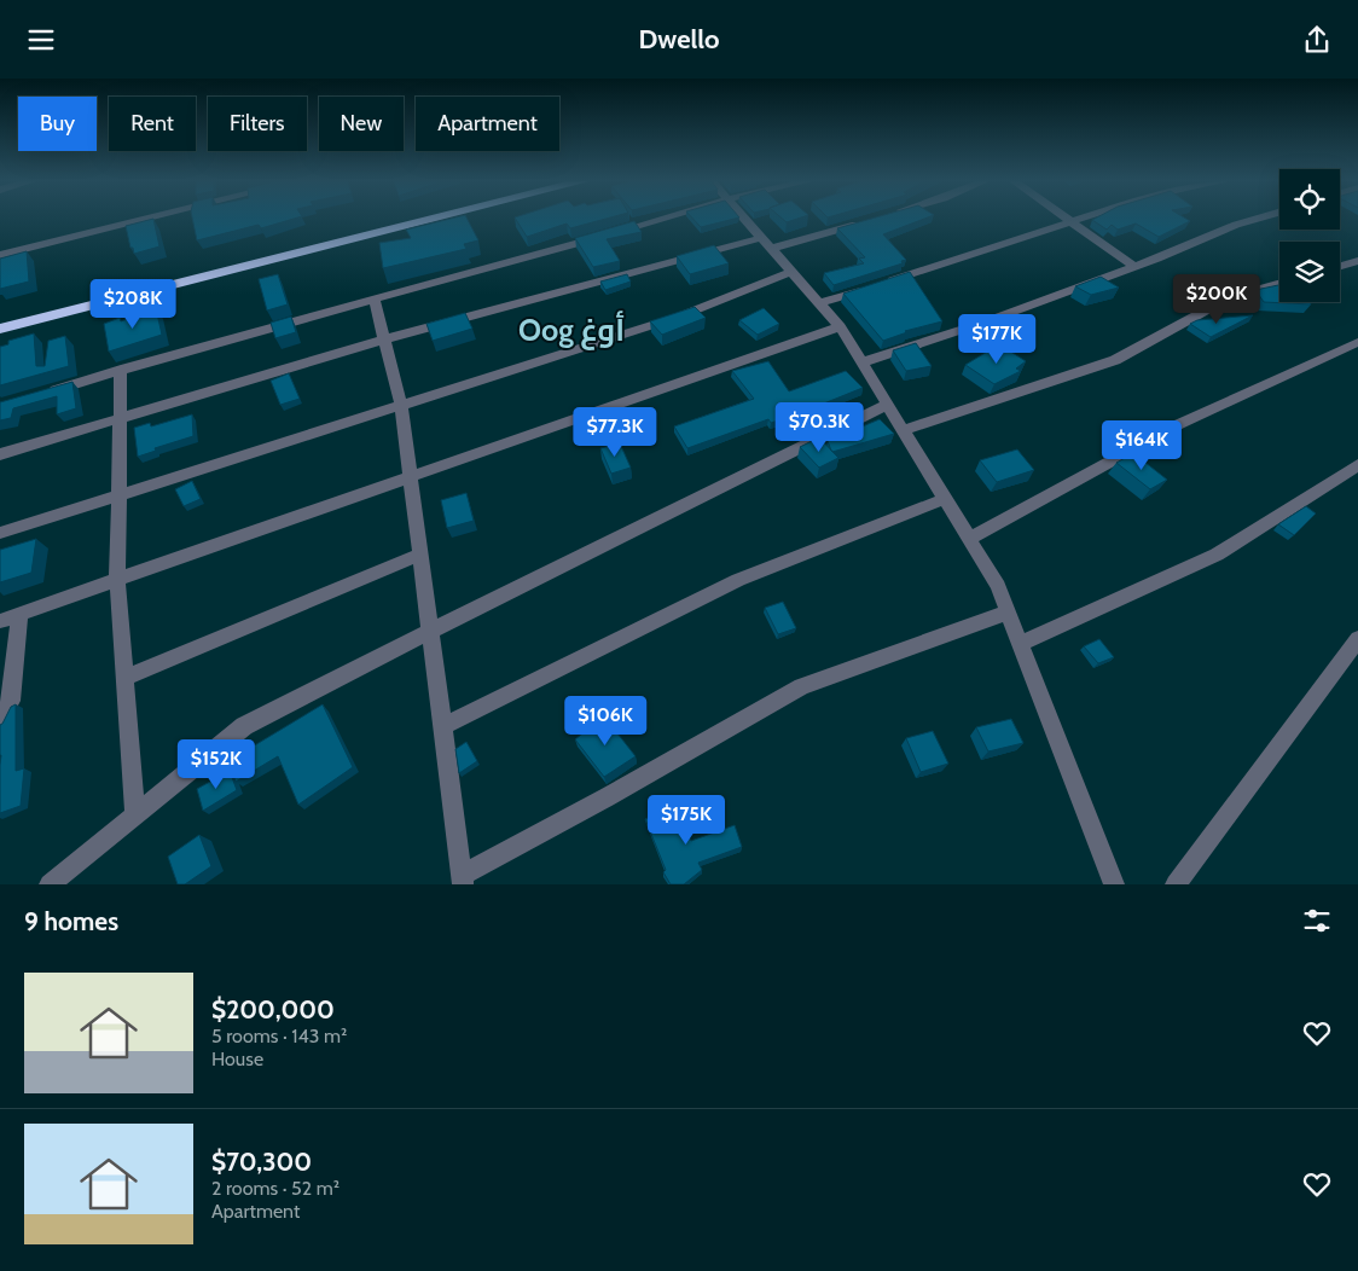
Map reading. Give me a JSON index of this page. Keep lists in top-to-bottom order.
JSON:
{
  "districts": ["Oog أوغ"],
  "page": {
    "header": "Dwello",
    "chip": [
      "Buy",
      "Rent",
      "Filters",
      "New",
      "Apartment"
    ],
    "price": [
      "$200K",
      "$208K",
      "$177K",
      "$70.3K",
      "$77.3K",
      "$164K",
      "$106K",
      "$152K",
      "$175K"
    ],
    "heading": "9 homes",
    "list": [
      {
        "name": "$200,000",
        "note": "5 rooms · 143 m² · House"
      },
      {
        "name": "$70,300",
        "note": "2 rooms · 52 m² · Apartment"
      }
    ]
  }
}
